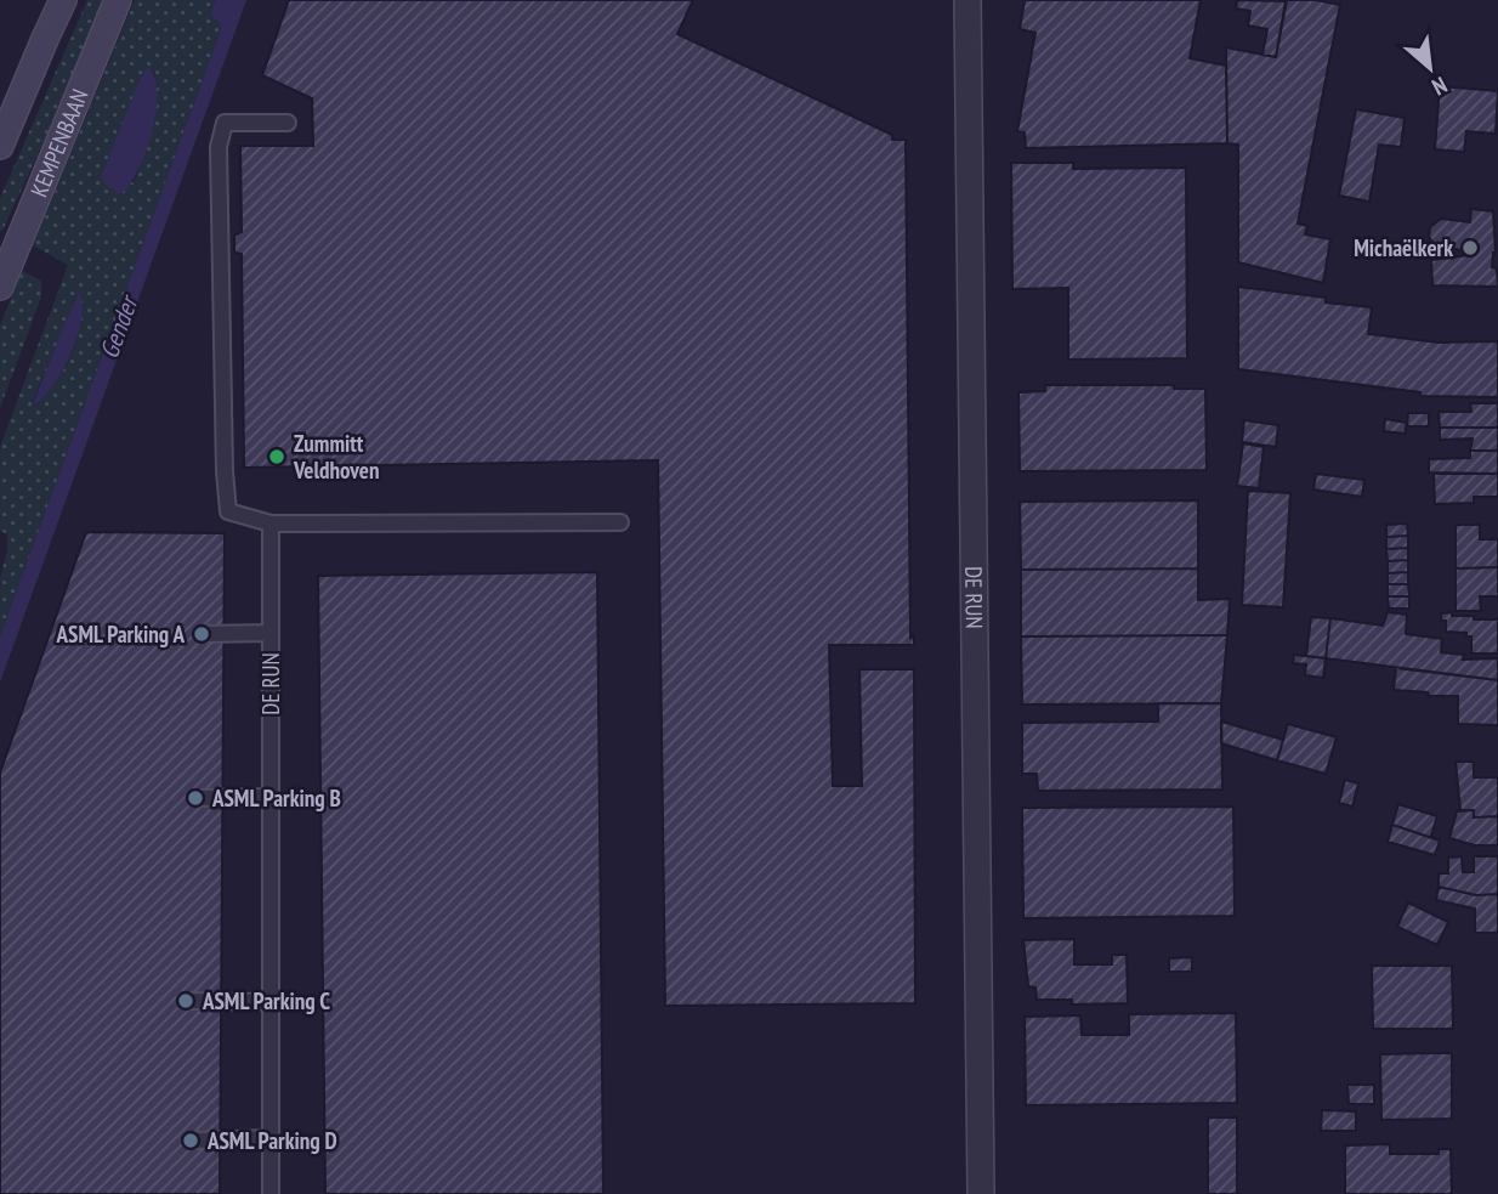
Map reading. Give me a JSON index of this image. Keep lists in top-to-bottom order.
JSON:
{
  "streets": {
    "main road": ["KEMPENBAAN"],
    "street": ["DE RUN"]
  },
  "water": ["Gender"],
  "places": [
    "Michaëlkerk",
    "Zummitt Veldhoven",
    "ASML Parking A",
    "ASML Parking B",
    "ASML Parking C",
    "ASML Parking D"
  ],
  "north": "bottom right"
}
